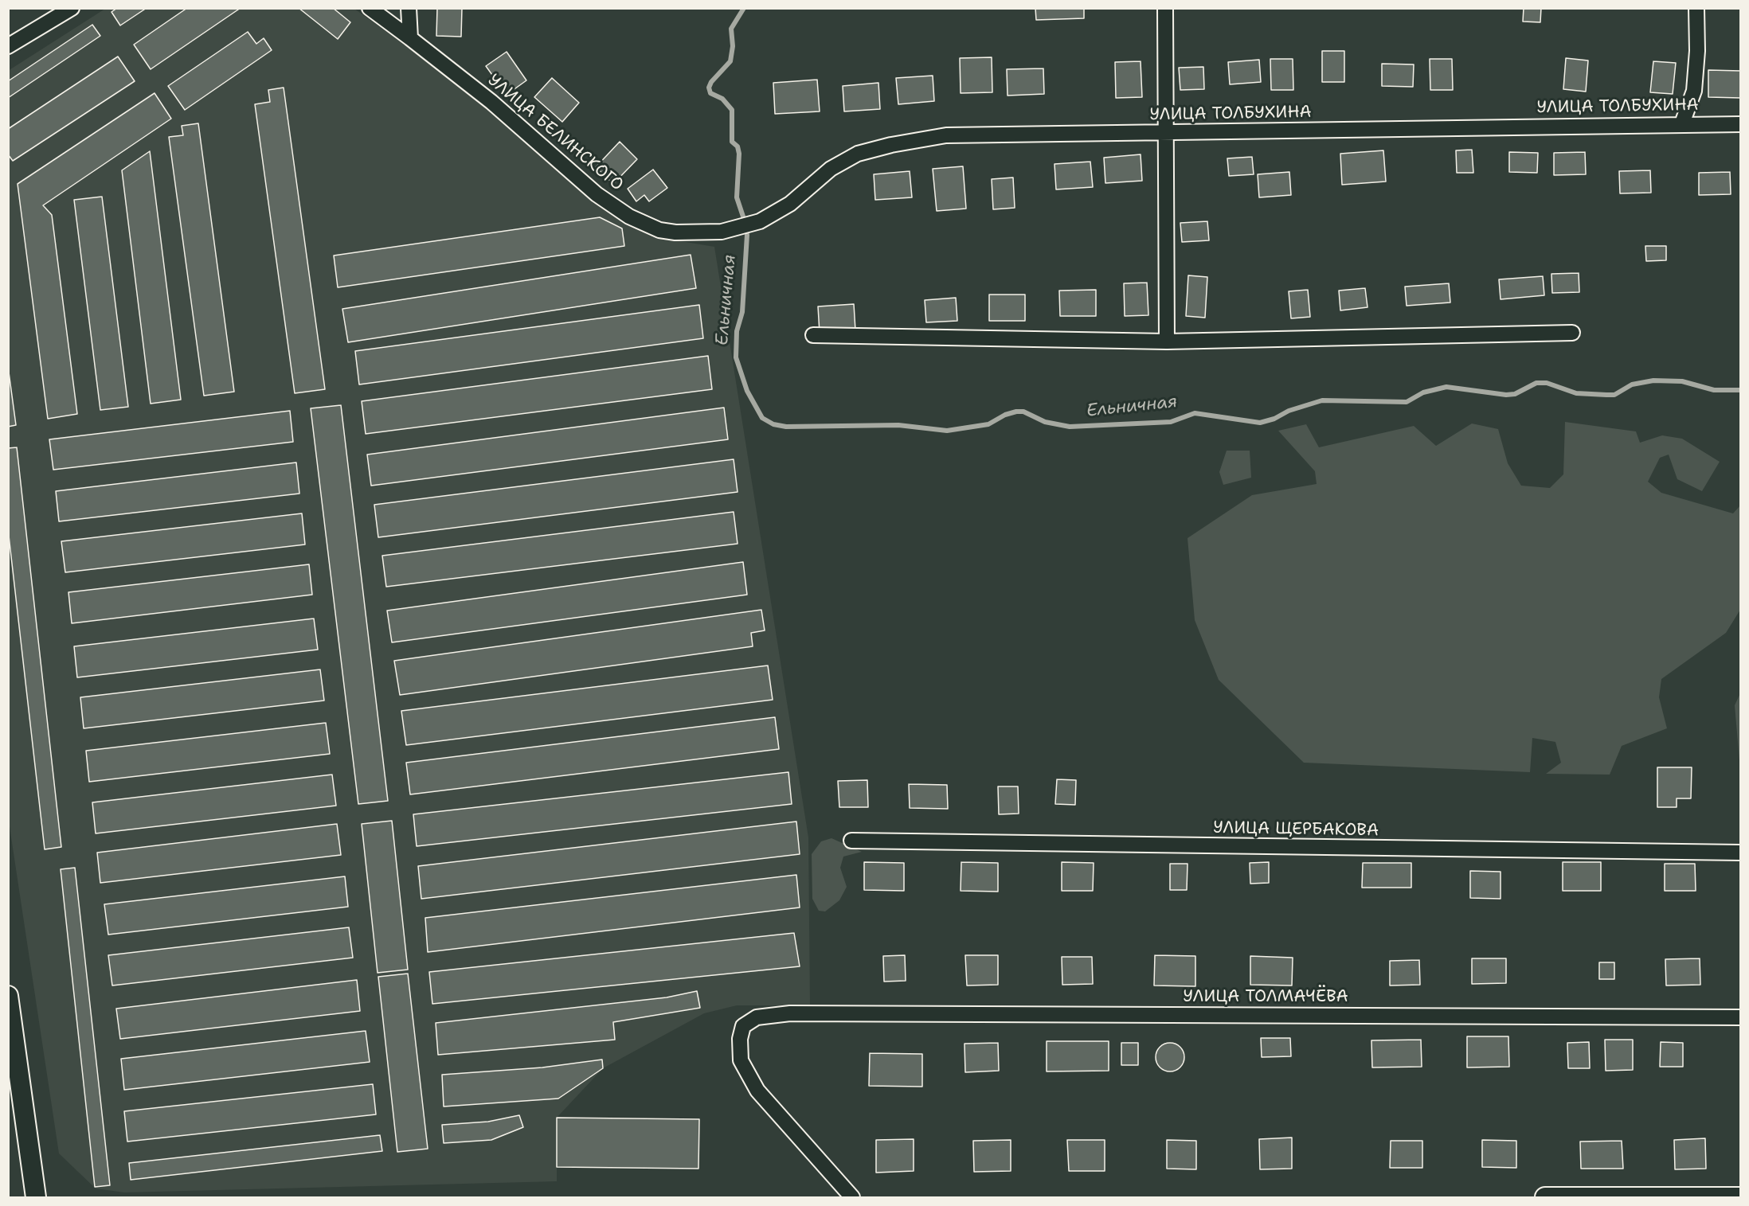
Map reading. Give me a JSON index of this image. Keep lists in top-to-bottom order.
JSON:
{
  "streets": {
    "street": [
      "УЛИЦА ТОЛБУХИНА",
      "УЛИЦА БЕЛИНСКОГО",
      "УЛИЦА ЩЕРБАКОВА",
      "УЛИЦА ТОЛМАЧЁВА"
    ]
  },
  "crossings": [
    ["УЛИЦА ТОЛБУХИНА", "УЛИЦА БЕЛИНСКОГО"]
  ],
  "water": ["Ельничная"]
}
